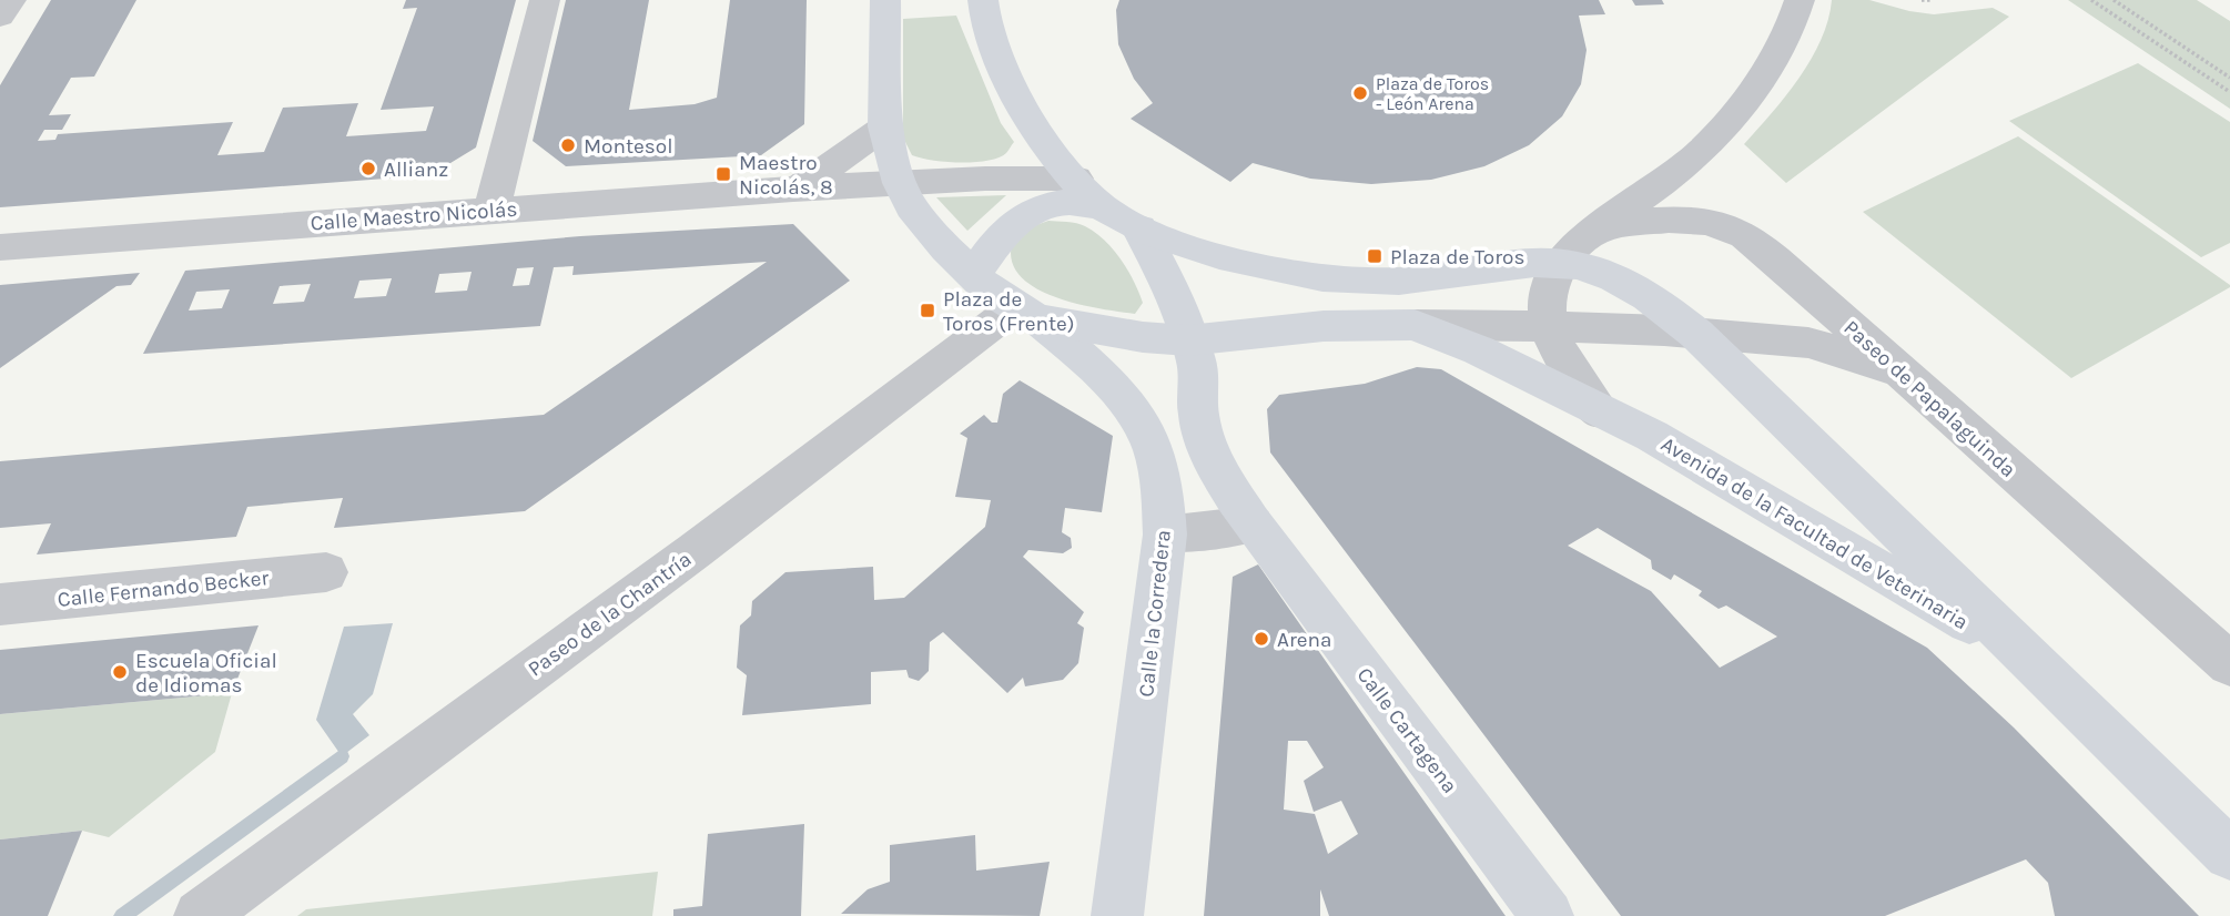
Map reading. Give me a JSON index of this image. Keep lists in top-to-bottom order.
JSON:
{
  "streets": {
    "main road": ["Avenida de la Facultad de Veterinaria", "Calle la Corredera", "Calle Cartagena"],
    "street": [
      "Calle Maestro Nicolás",
      "Paseo de Papalaguinda",
      "Calle Fernando Becker",
      "Paseo de la Chantría"
    ]
  },
  "crossings": [
    ["Calle Maestro Nicolás", "Avenida de la Facultad de Veterinaria"],
    ["Calle Maestro Nicolás", "Calle la Corredera"],
    ["Paseo de Papalaguinda", "Avenida de la Facultad de Veterinaria"],
    ["Avenida de la Facultad de Veterinaria", "Paseo de la Chantría"],
    ["Avenida de la Facultad de Veterinaria", "Calle la Corredera"],
    ["Avenida de la Facultad de Veterinaria", "Calle Cartagena"],
    ["Paseo de la Chantría", "Calle la Corredera"]
  ],
  "places": {
    "other": [
      "Plaza de Toros - León Arena",
      "Montesol",
      "Allianz",
      "Arena",
      "Escuela Oficial de Idiomas"
    ],
    "transit": ["Maestro Nicolás, 8", "Plaza de Toros", "Plaza de Toros (Frente)"]
  }
}
